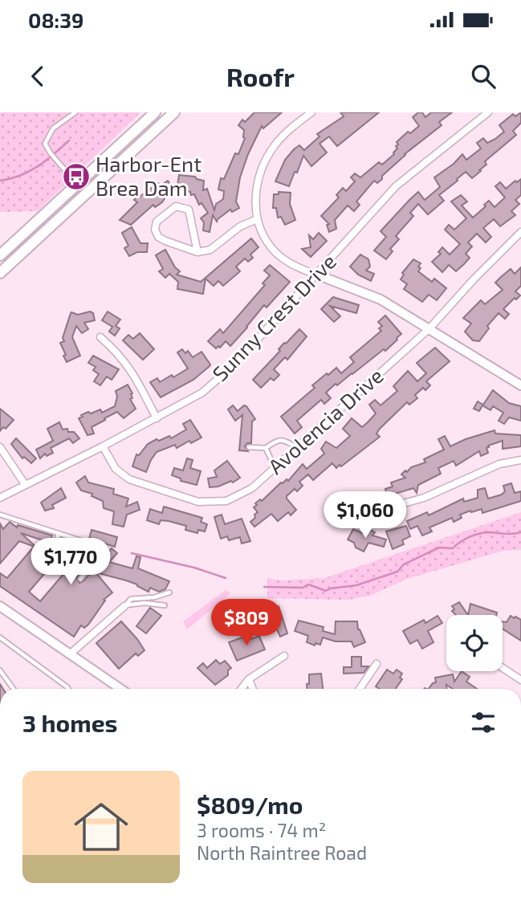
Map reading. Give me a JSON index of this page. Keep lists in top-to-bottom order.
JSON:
{
  "streets": {
    "street": ["Sunny Crest Drive", "Avolencia Drive"]
  },
  "crossings": [
    ["Sunny Crest Drive", "Avolencia Drive"]
  ],
  "places": {
    "bus stop": ["Harbor-Ent Brea Dam"]
  },
  "page": {
    "status": "08:39",
    "header": "Roofr",
    "price": ["$1,060", "$1,770", "$809"],
    "heading": "3 homes",
    "list": [
      {
        "name": "$809/mo",
        "note": "3 rooms · 74 m² · North Raintree Road"
      }
    ]
  }
}
